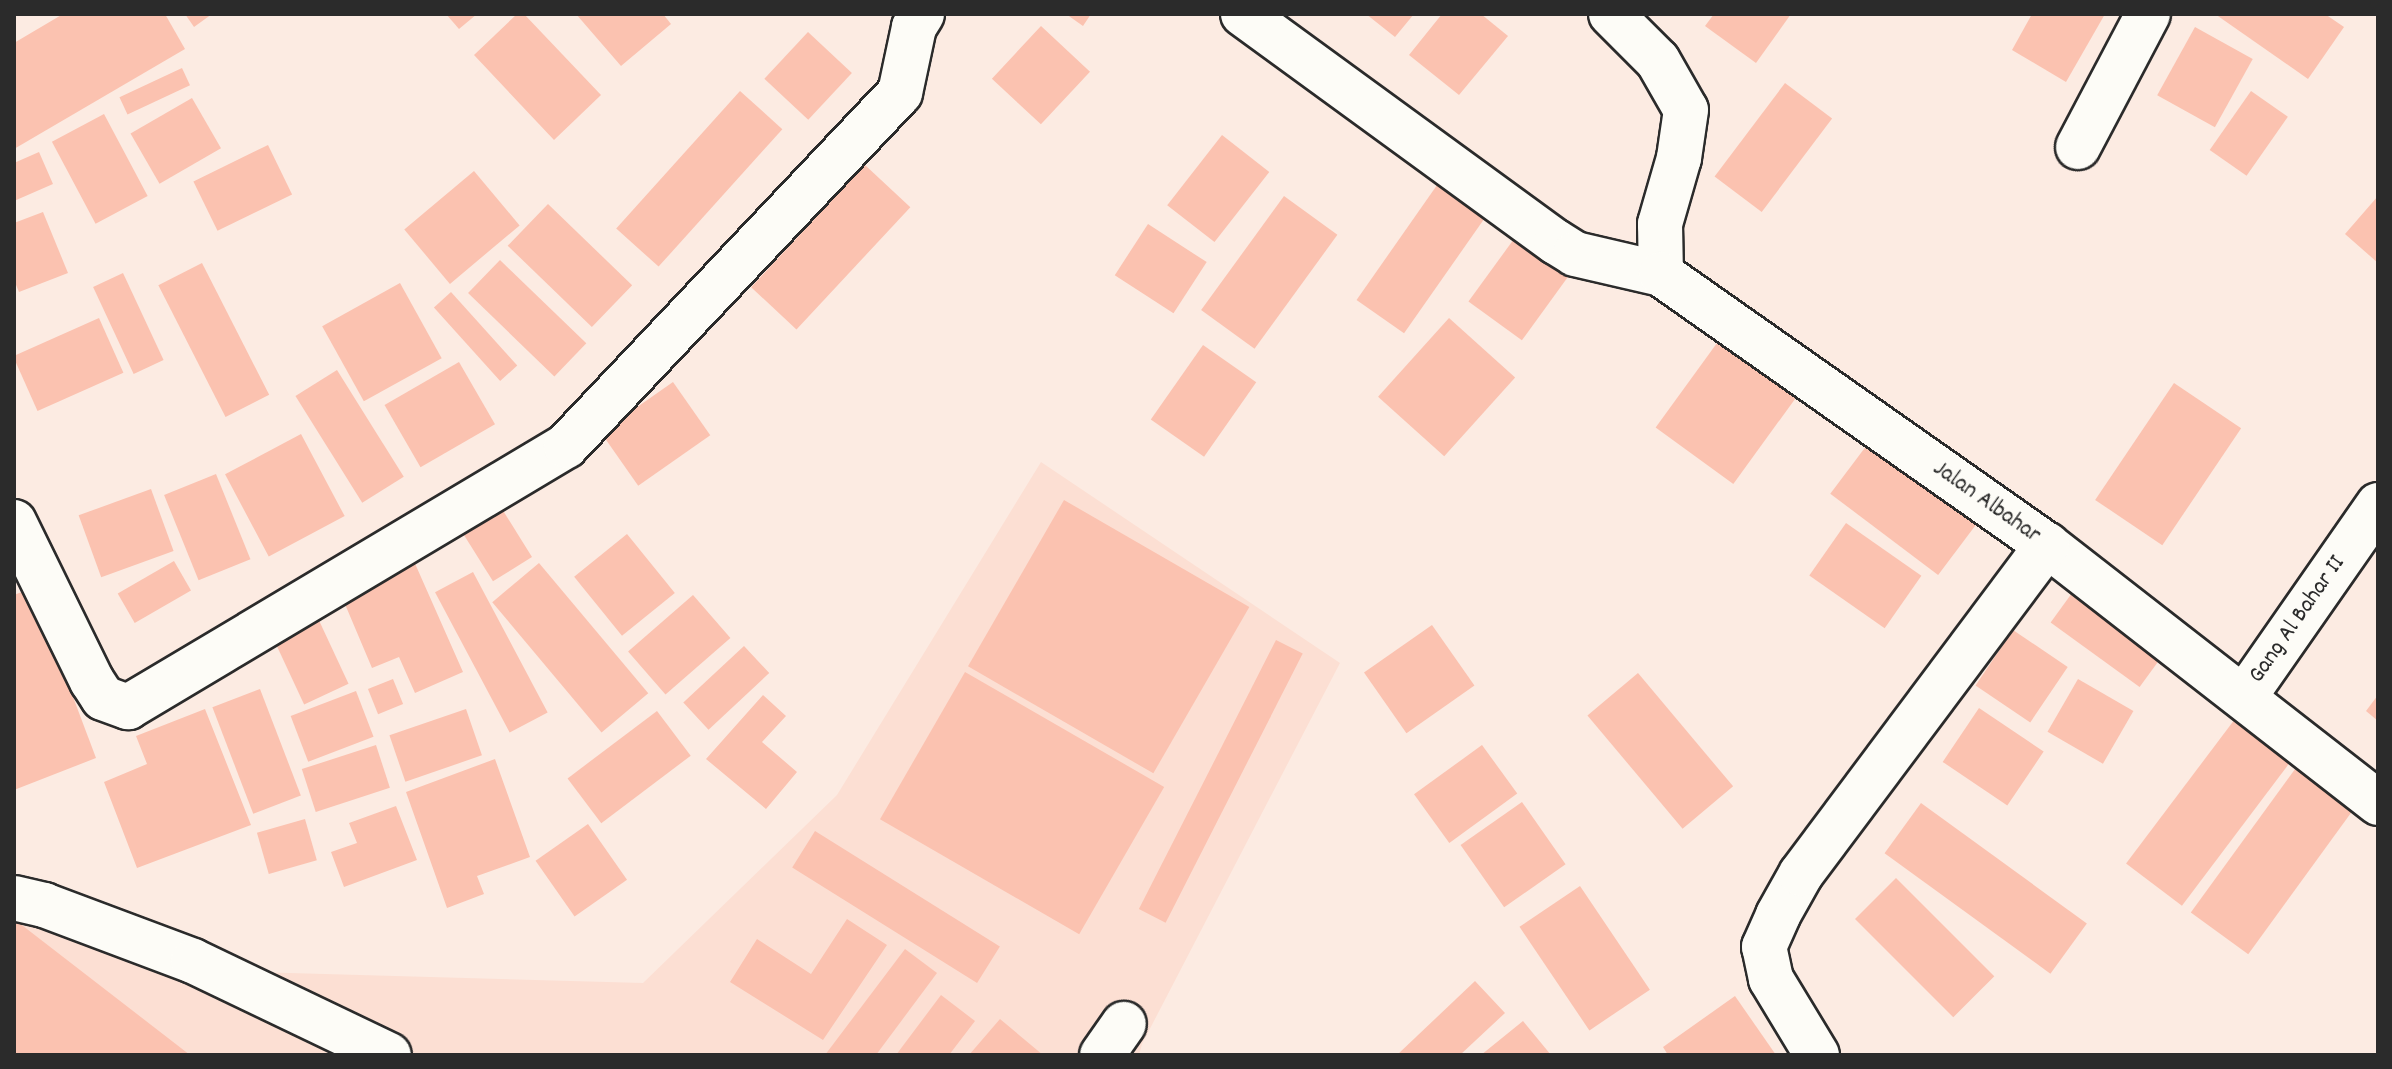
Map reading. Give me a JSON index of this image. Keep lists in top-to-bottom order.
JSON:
{
  "streets": {
    "street": ["Jalan Albahar", "Gang Al Bahar II"]
  }
}
